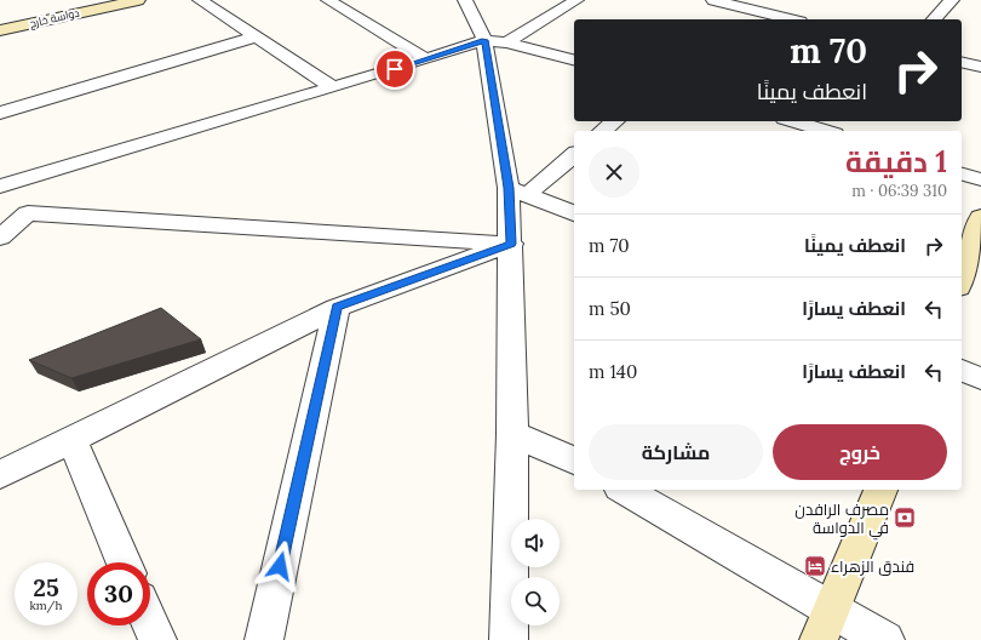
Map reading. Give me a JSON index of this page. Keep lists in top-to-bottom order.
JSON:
{
  "streets": {
    "street": ["دواسة خارج"]
  },
  "places": {
    "bank": ["مصرف الرافدن في الدواسة"],
    "hotel": ["فندق الزهراء"]
  },
  "page": {
    "turn": ["70 m", "انعطف يمينًا"],
    "heading": ["1 دقيقة", "310 m · 06:39"],
    "list": [
      {
        "name": "انعطف يمينًا",
        "value": "70 m"
      },
      {
        "name": "انعطف يسارًا",
        "value": "50 m"
      },
      {
        "name": "انعطف يسارًا",
        "value": "140 m"
      }
    ],
    "buttons": ["خروج", "مشاركة"],
    "speed": "25 km/h",
    "limit": "30"
  }
}
